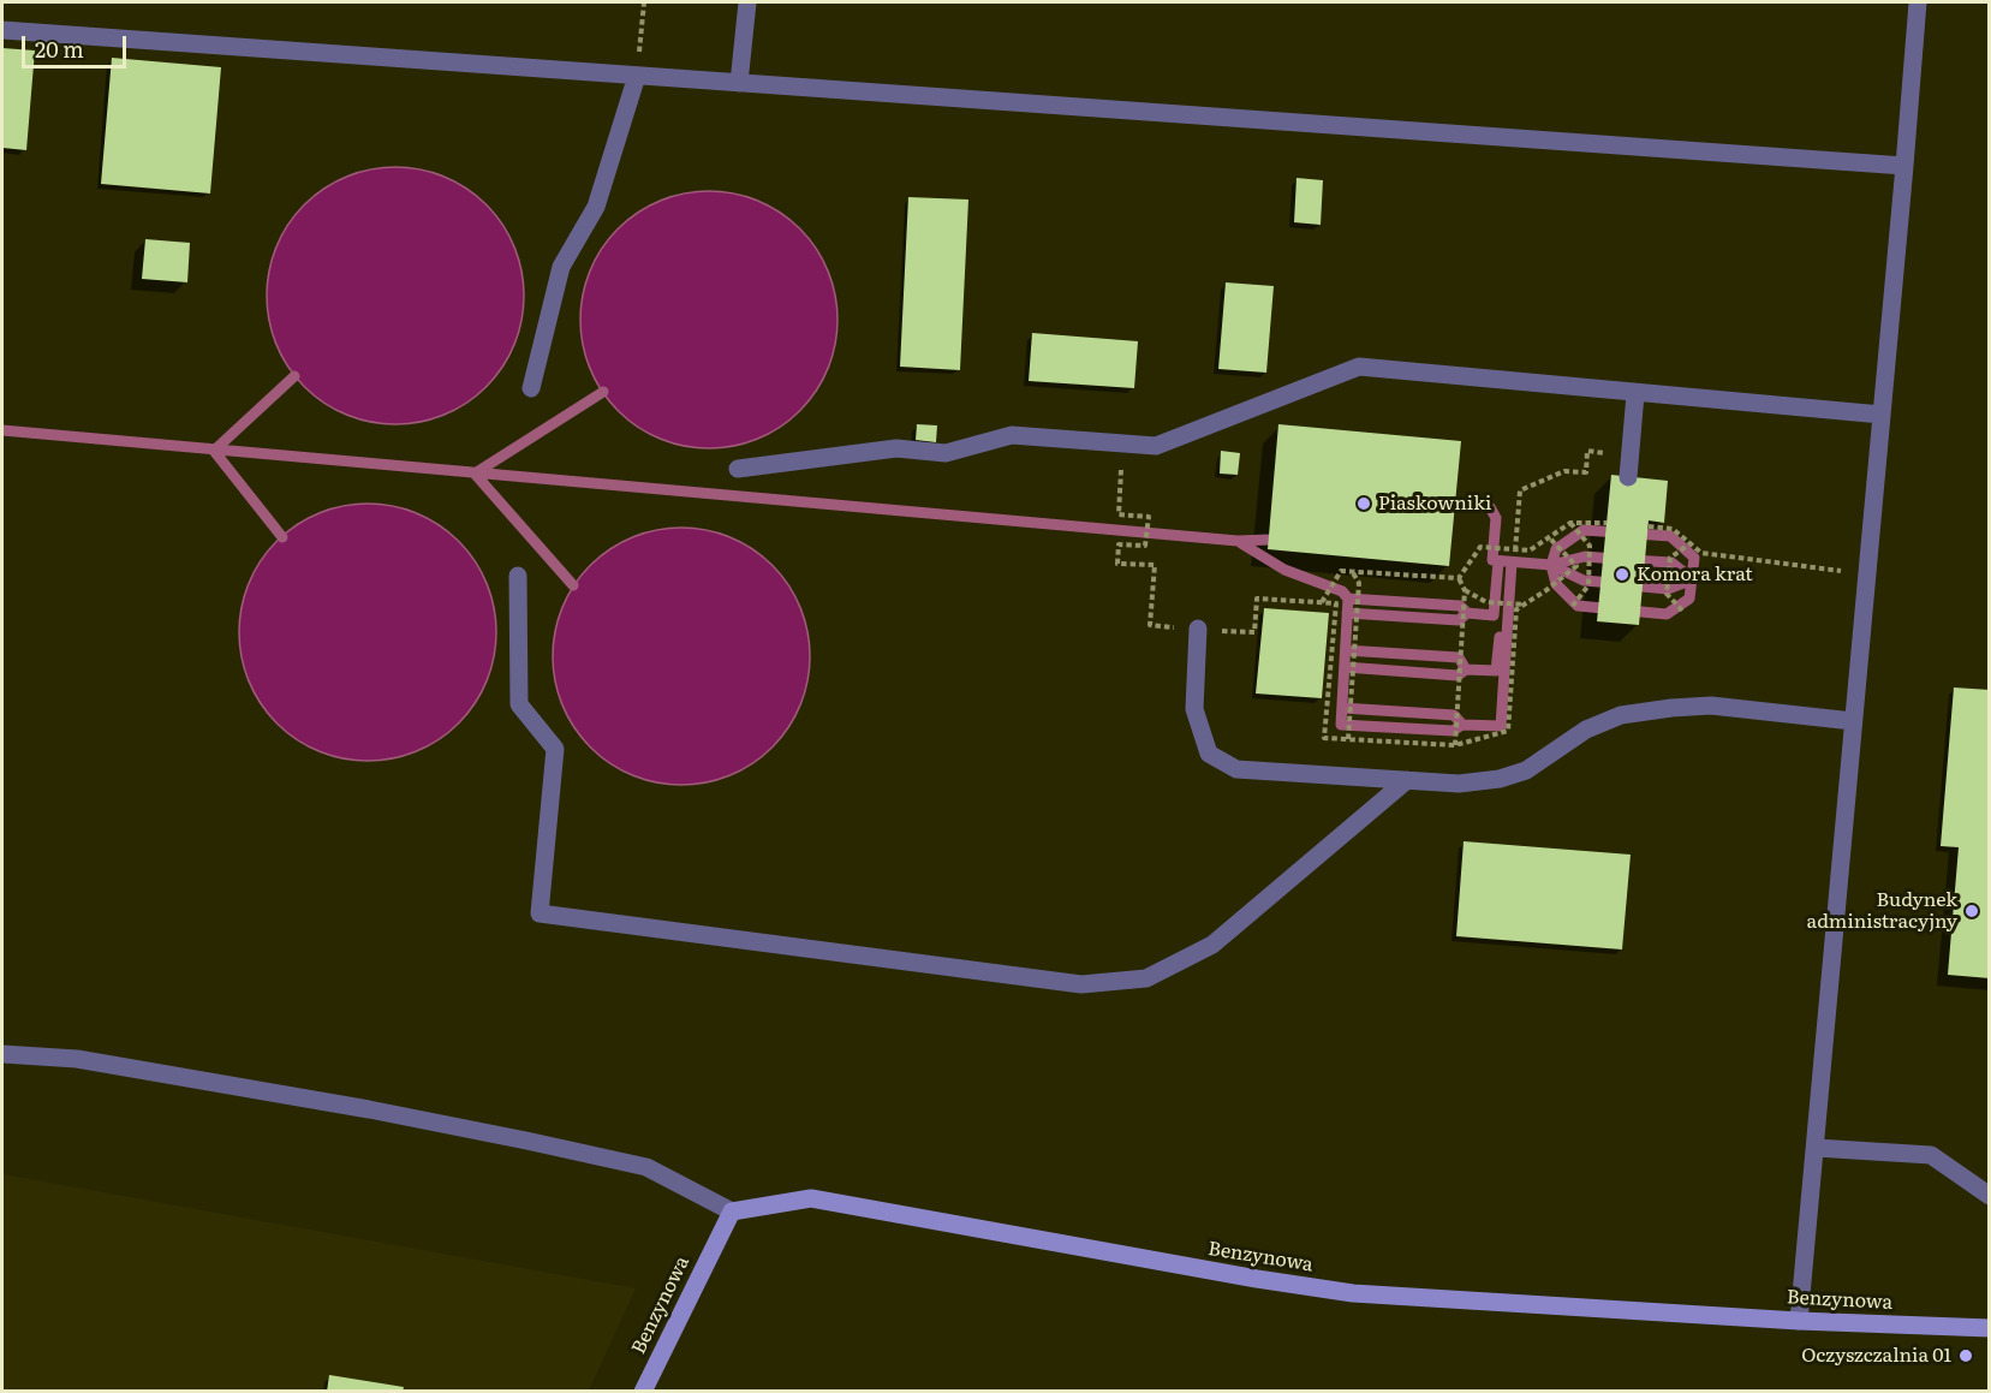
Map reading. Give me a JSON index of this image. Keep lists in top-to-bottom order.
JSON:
{
  "streets": {
    "street": ["Benzynowa"]
  },
  "places": [
    "Piaskowniki",
    "Komora krat",
    "Budynek administracyjny",
    "Oczyszczalnia 01"
  ],
  "scale_bar": "20 m"
}
